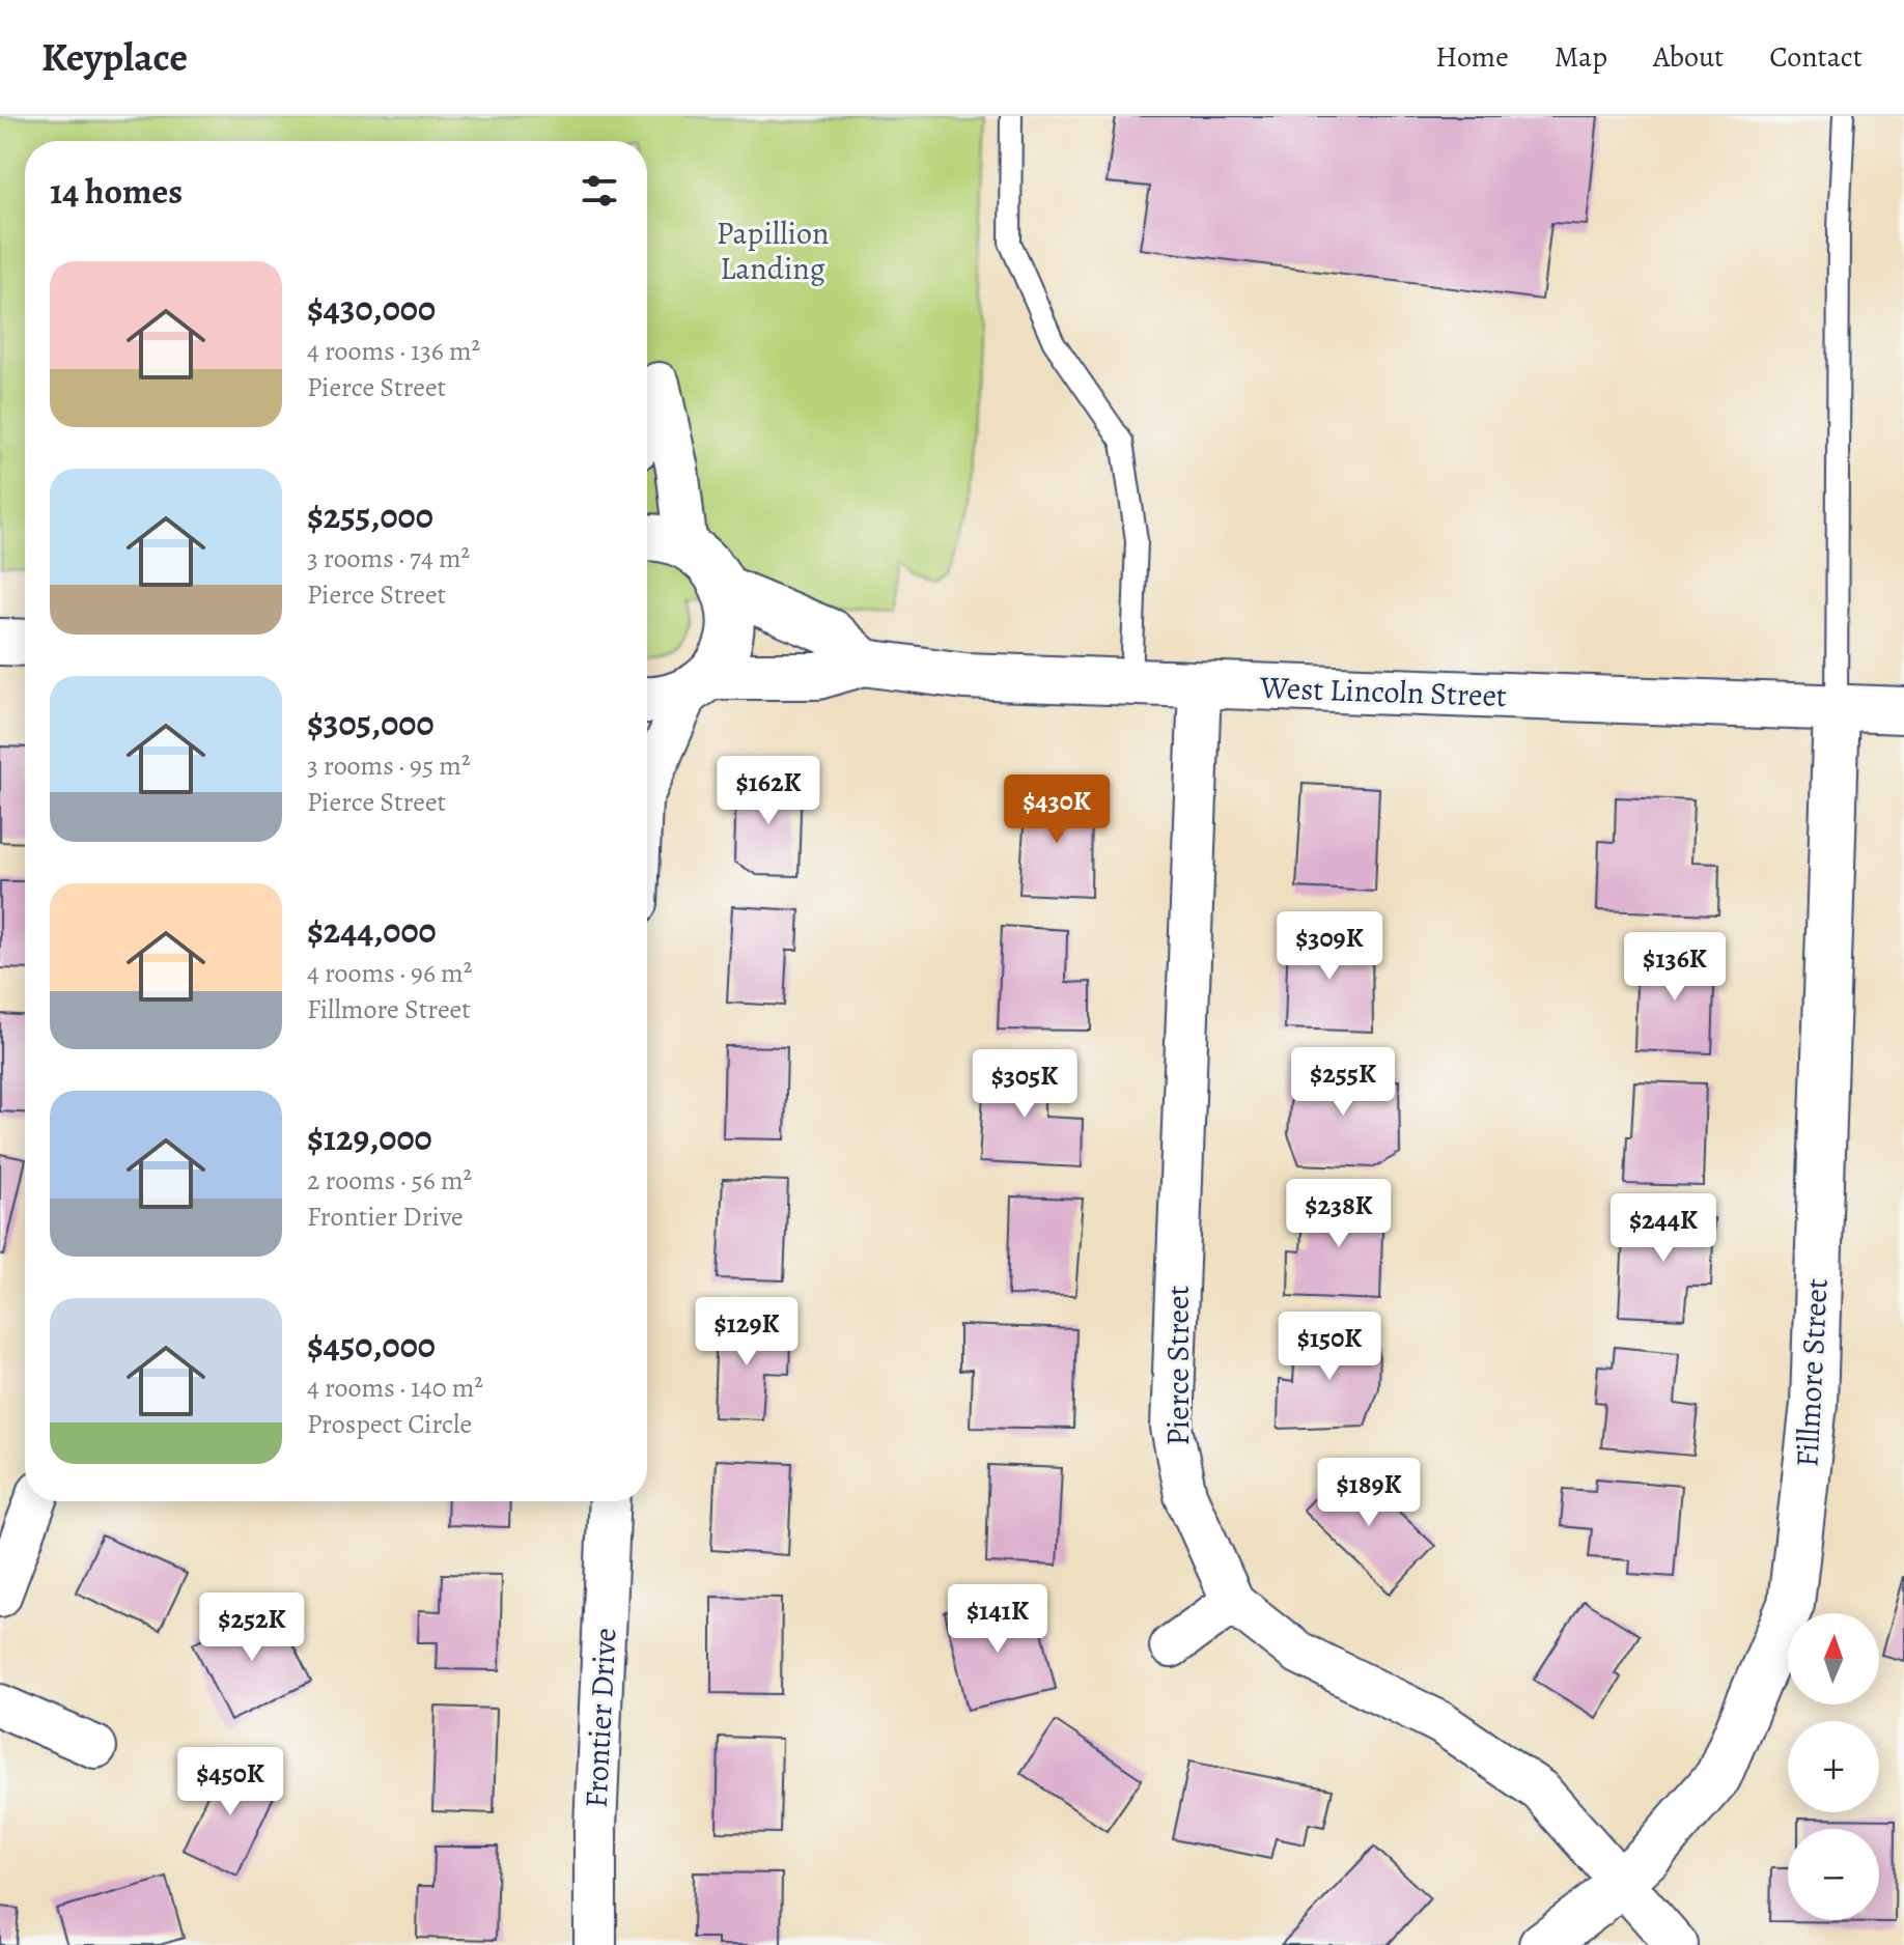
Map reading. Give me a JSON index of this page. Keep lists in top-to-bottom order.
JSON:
{
  "streets": {
    "street": [
      "West Lincoln Street",
      "Pierce Street",
      "Fillmore Street",
      "Frontier Drive"
    ]
  },
  "crossings": [
    ["West Lincoln Street", "Pierce Street"],
    ["West Lincoln Street", "Fillmore Street"],
    ["Pierce Street", "Fillmore Street"]
  ],
  "parks": ["Papillion Landing"],
  "north": "top",
  "page": {
    "header": "Keyplace",
    "nav": [
      "Home",
      "Map",
      "About",
      "Contact"
    ],
    "heading": "14 homes",
    "list": [
      {
        "name": "$430,000",
        "note": "4 rooms · 136 m² · Pierce Street"
      },
      {
        "name": "$255,000",
        "note": "3 rooms · 74 m² · Pierce Street"
      },
      {
        "name": "$305,000",
        "note": "3 rooms · 95 m² · Pierce Street"
      },
      {
        "name": "$244,000",
        "note": "4 rooms · 96 m² · Fillmore Street"
      },
      {
        "name": "$129,000",
        "note": "2 rooms · 56 m² · Frontier Drive"
      },
      {
        "name": "$450,000",
        "note": "4 rooms · 140 m² · Prospect Circle"
      }
    ],
    "price": [
      "$162K",
      "$430K",
      "$309K",
      "$136K",
      "$255K",
      "$305K",
      "$238K",
      "$244K",
      "$129K",
      "$150K",
      "$189K",
      "$141K",
      "$252K",
      "$450K"
    ],
    "map_buttons": ["+", "−"]
  }
}
